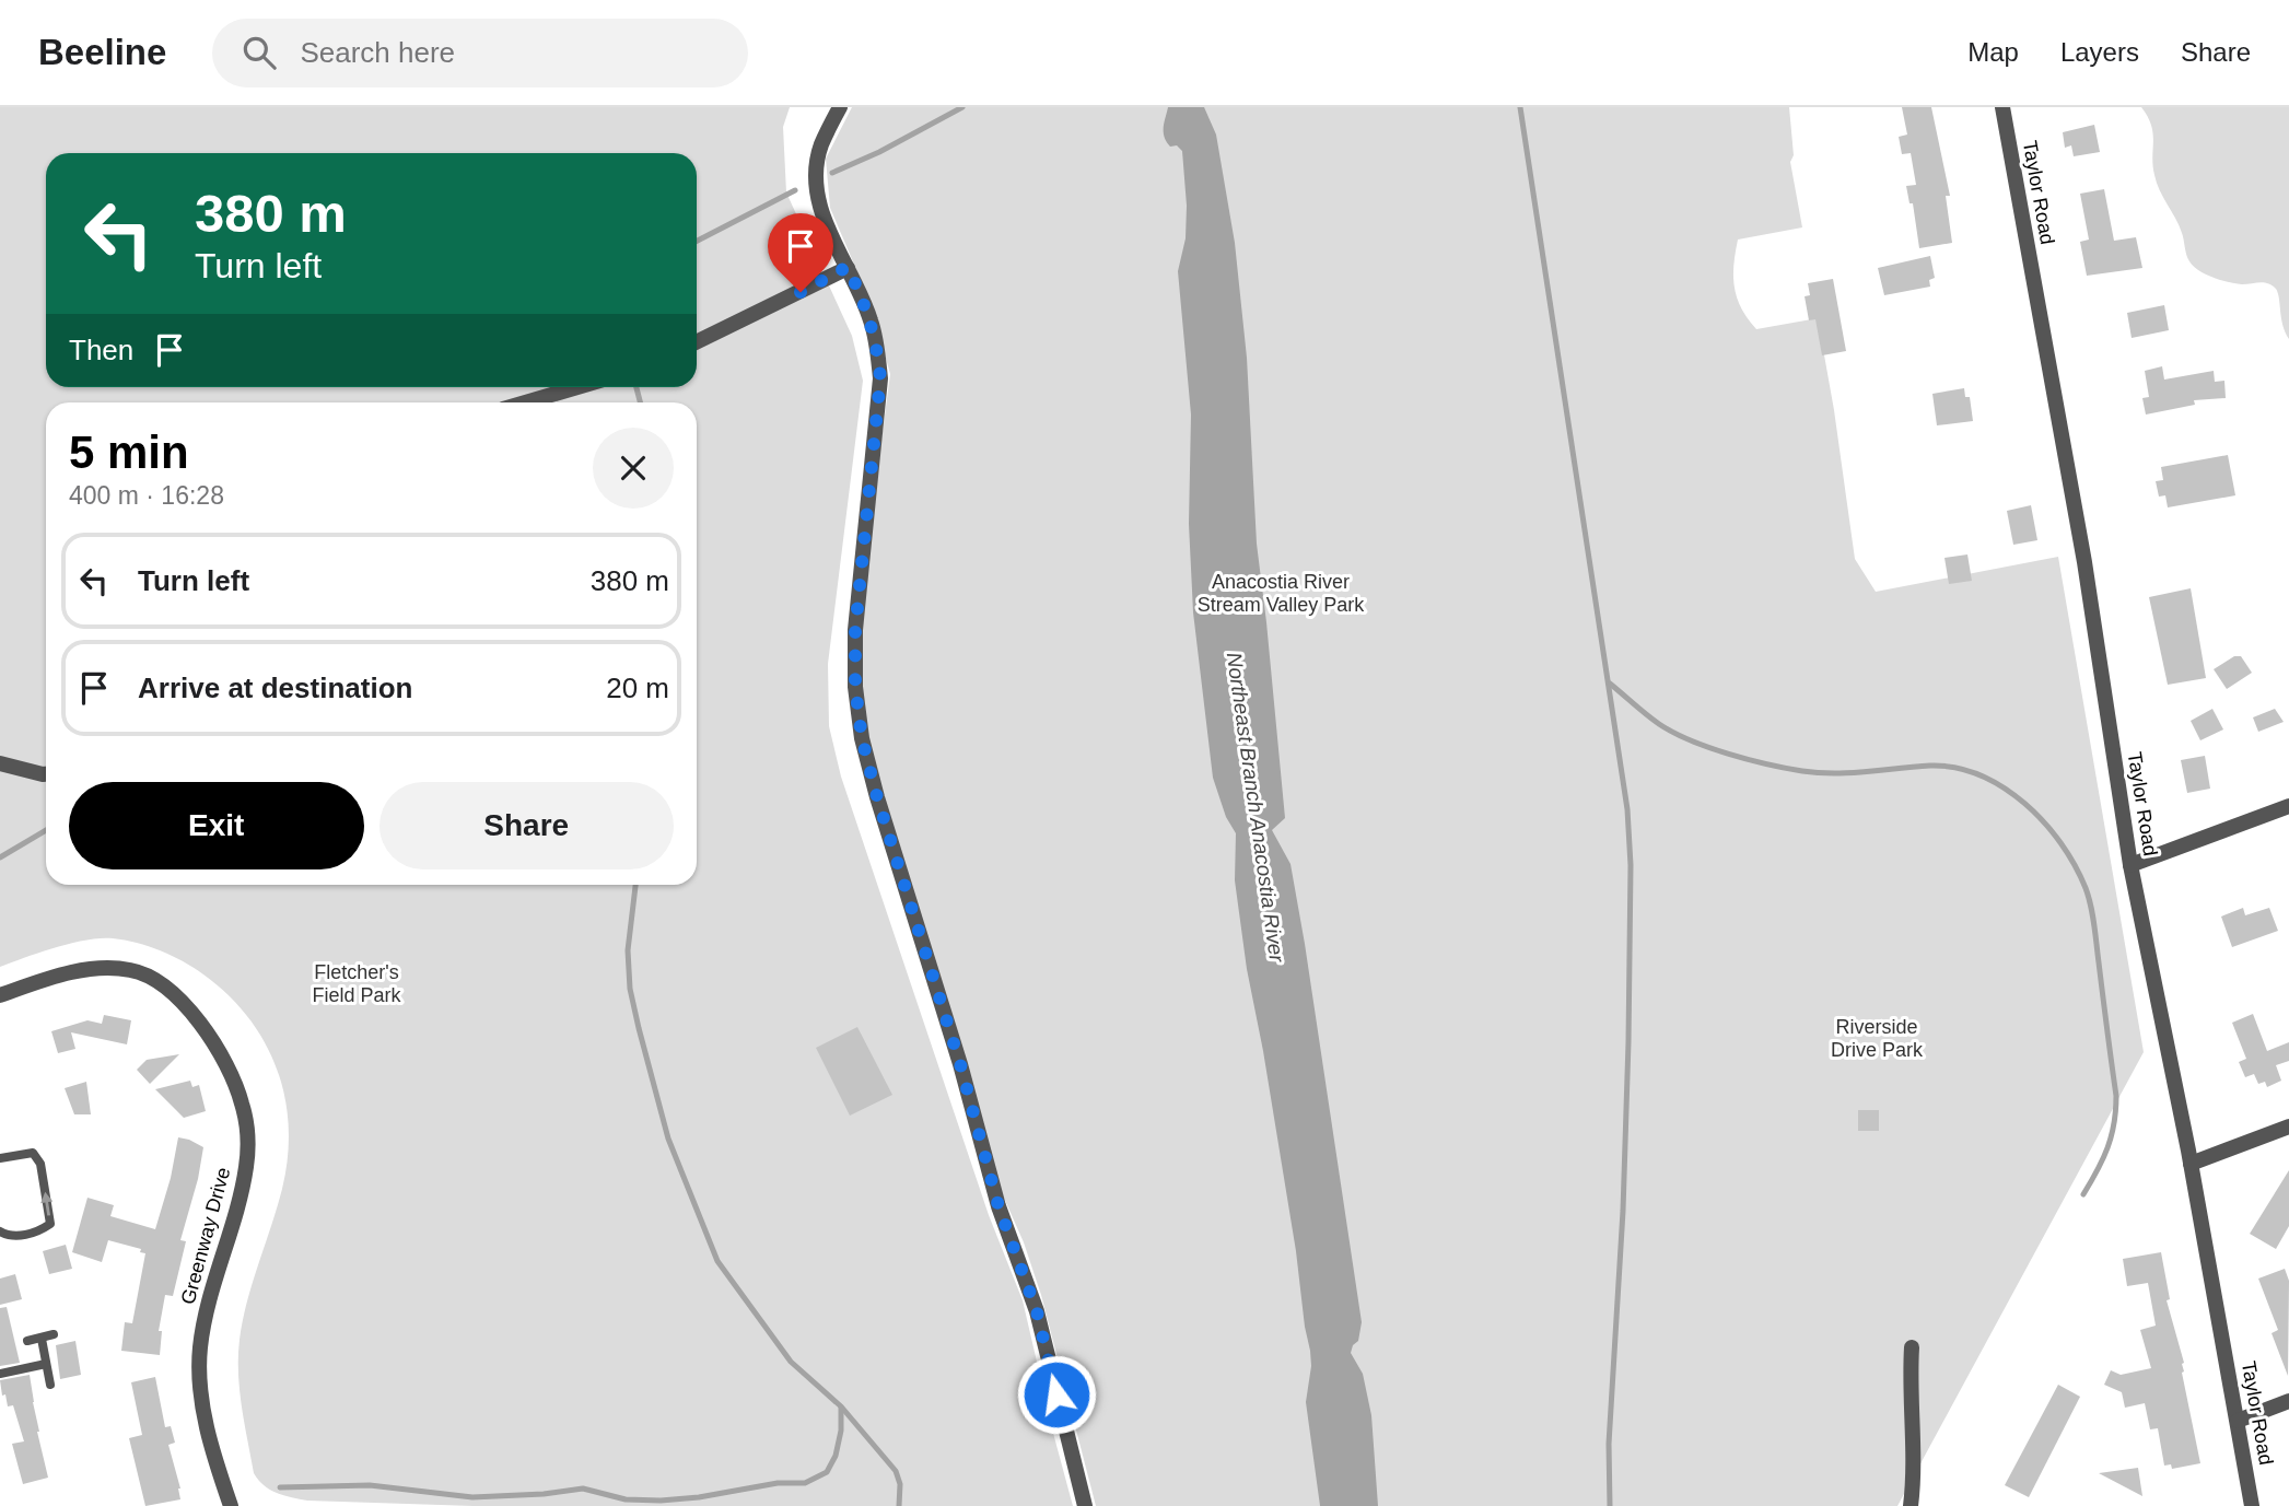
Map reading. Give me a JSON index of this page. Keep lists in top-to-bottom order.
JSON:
{
  "streets": {
    "street": ["Taylor Road", "Greenway Drive"]
  },
  "water": ["Northeast Branch Anacostia River"],
  "parks": ["Anacostia River Stream Valley Park", "Fletcher's Field Park", "Riverside Drive Park"],
  "page": {
    "header": "Beeline",
    "search": "Search here",
    "nav": ["Map", "Layers", "Share"],
    "turn": ["380 m", "Turn left"],
    "then": "Then",
    "heading": ["5 min", "400 m · 16:28"],
    "list": [
      {
        "name": "Turn left",
        "value": "380 m"
      },
      {
        "name": "Arrive at destination",
        "value": "20 m"
      }
    ],
    "buttons": ["Exit", "Share"]
  }
}
